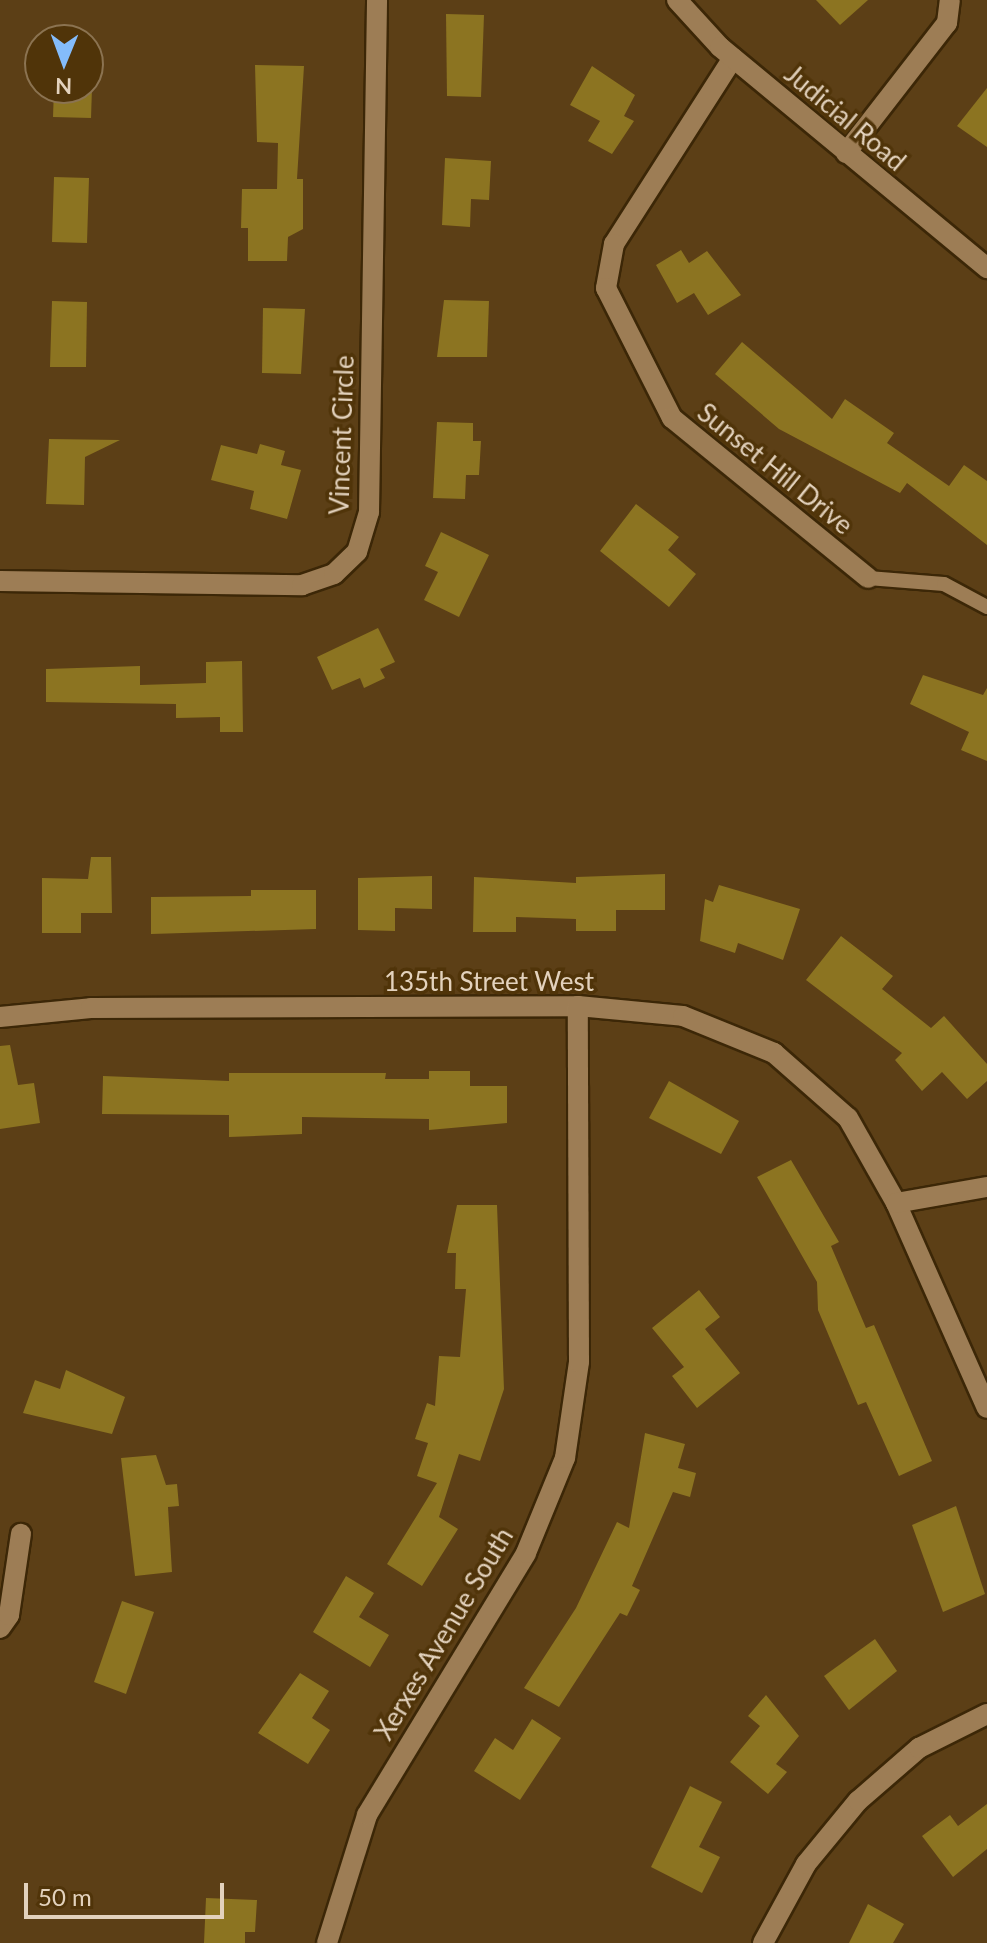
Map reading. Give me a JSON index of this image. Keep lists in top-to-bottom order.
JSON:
{
  "streets": {
    "street": [
      "Judicial Road",
      "Vincent Circle",
      "Sunset Hill Drive",
      "135th Street West",
      "Xerxes Avenue South"
    ]
  },
  "crossings": [
    ["Judicial Road", "Sunset Hill Drive"],
    ["135th Street West", "Xerxes Avenue South"]
  ],
  "scale_bar": "50 m",
  "north": "bottom"
}
